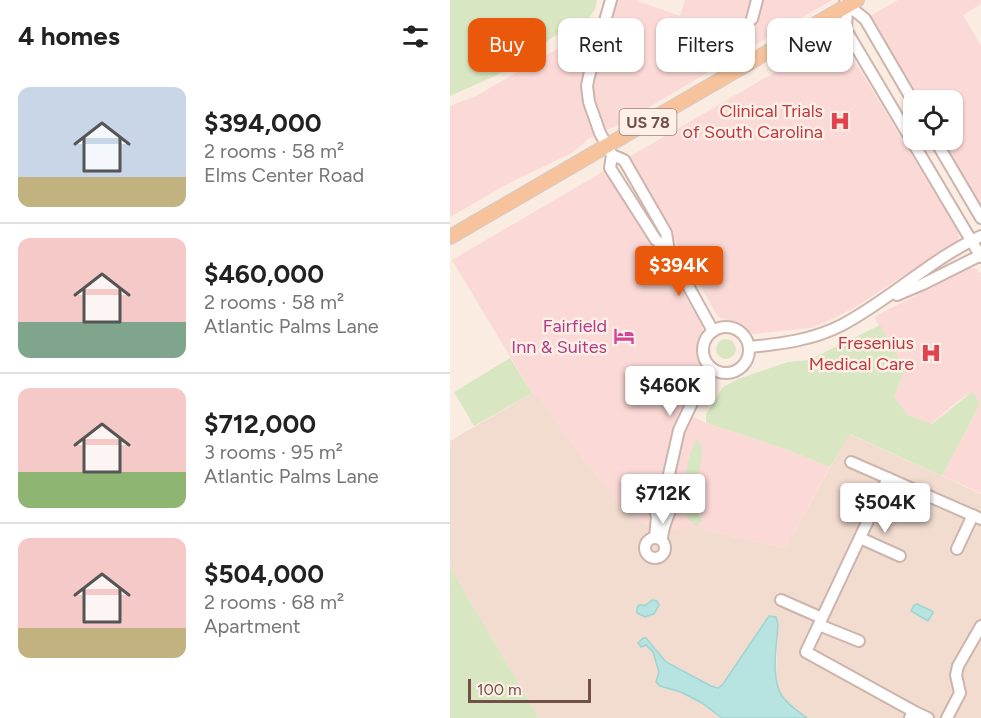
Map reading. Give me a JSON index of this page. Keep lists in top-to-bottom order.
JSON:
{
  "streets": {
    "main road": ["US 78"]
  },
  "places": {
    "hospital": ["Clinical Trials of South Carolina", "Fresenius Medical Care"],
    "hotel": ["Fairfield Inn & Suites"]
  },
  "scale_bar": "100 m",
  "page": {
    "heading": "4 homes",
    "chip": [
      "Buy",
      "Rent",
      "Filters",
      "New"
    ],
    "list": [
      {
        "name": "$394,000",
        "note": "2 rooms · 58 m² · Elms Center Road"
      },
      {
        "name": "$460,000",
        "note": "2 rooms · 58 m² · Atlantic Palms Lane"
      },
      {
        "name": "$712,000",
        "note": "3 rooms · 95 m² · Atlantic Palms Lane"
      },
      {
        "name": "$504,000",
        "note": "2 rooms · 68 m² · Apartment"
      }
    ],
    "price": [
      "$394K",
      "$460K",
      "$712K",
      "$504K"
    ],
    "scale": "100 m"
  }
}
